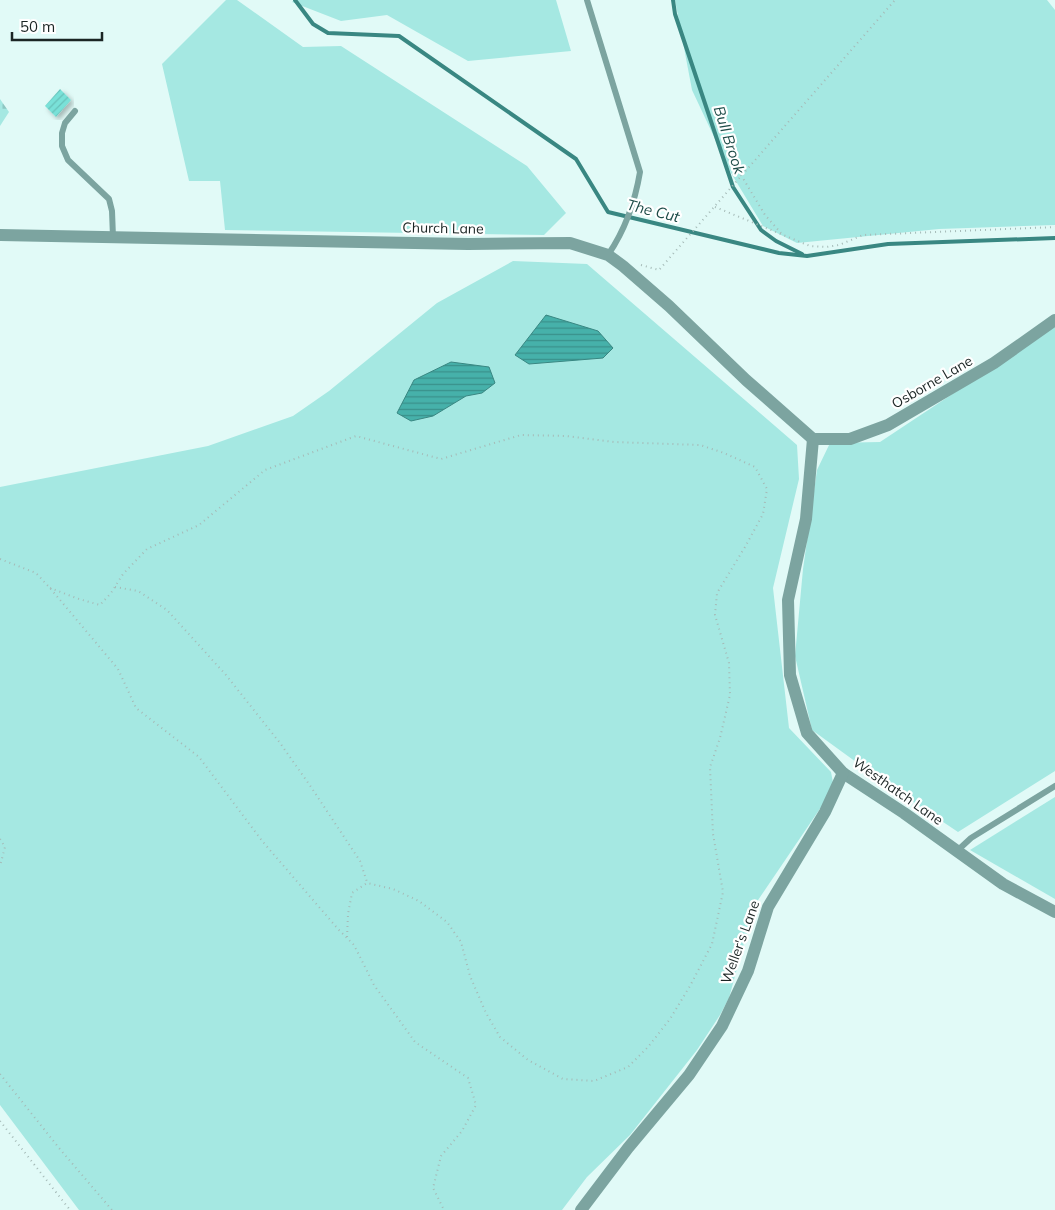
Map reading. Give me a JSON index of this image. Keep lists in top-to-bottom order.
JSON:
{
  "streets": {
    "street": [
      "Church Lane",
      "Osborne Lane",
      "Westhatch Lane",
      "Weller's Lane"
    ]
  },
  "crossings": [
    ["Church Lane", "Osborne Lane"],
    ["Church Lane", "Westhatch Lane"],
    ["Osborne Lane", "Westhatch Lane"],
    ["Westhatch Lane", "Weller's Lane"]
  ],
  "water": ["Bull Brook", "The Cut"],
  "scale_bar": "50 m"
}
